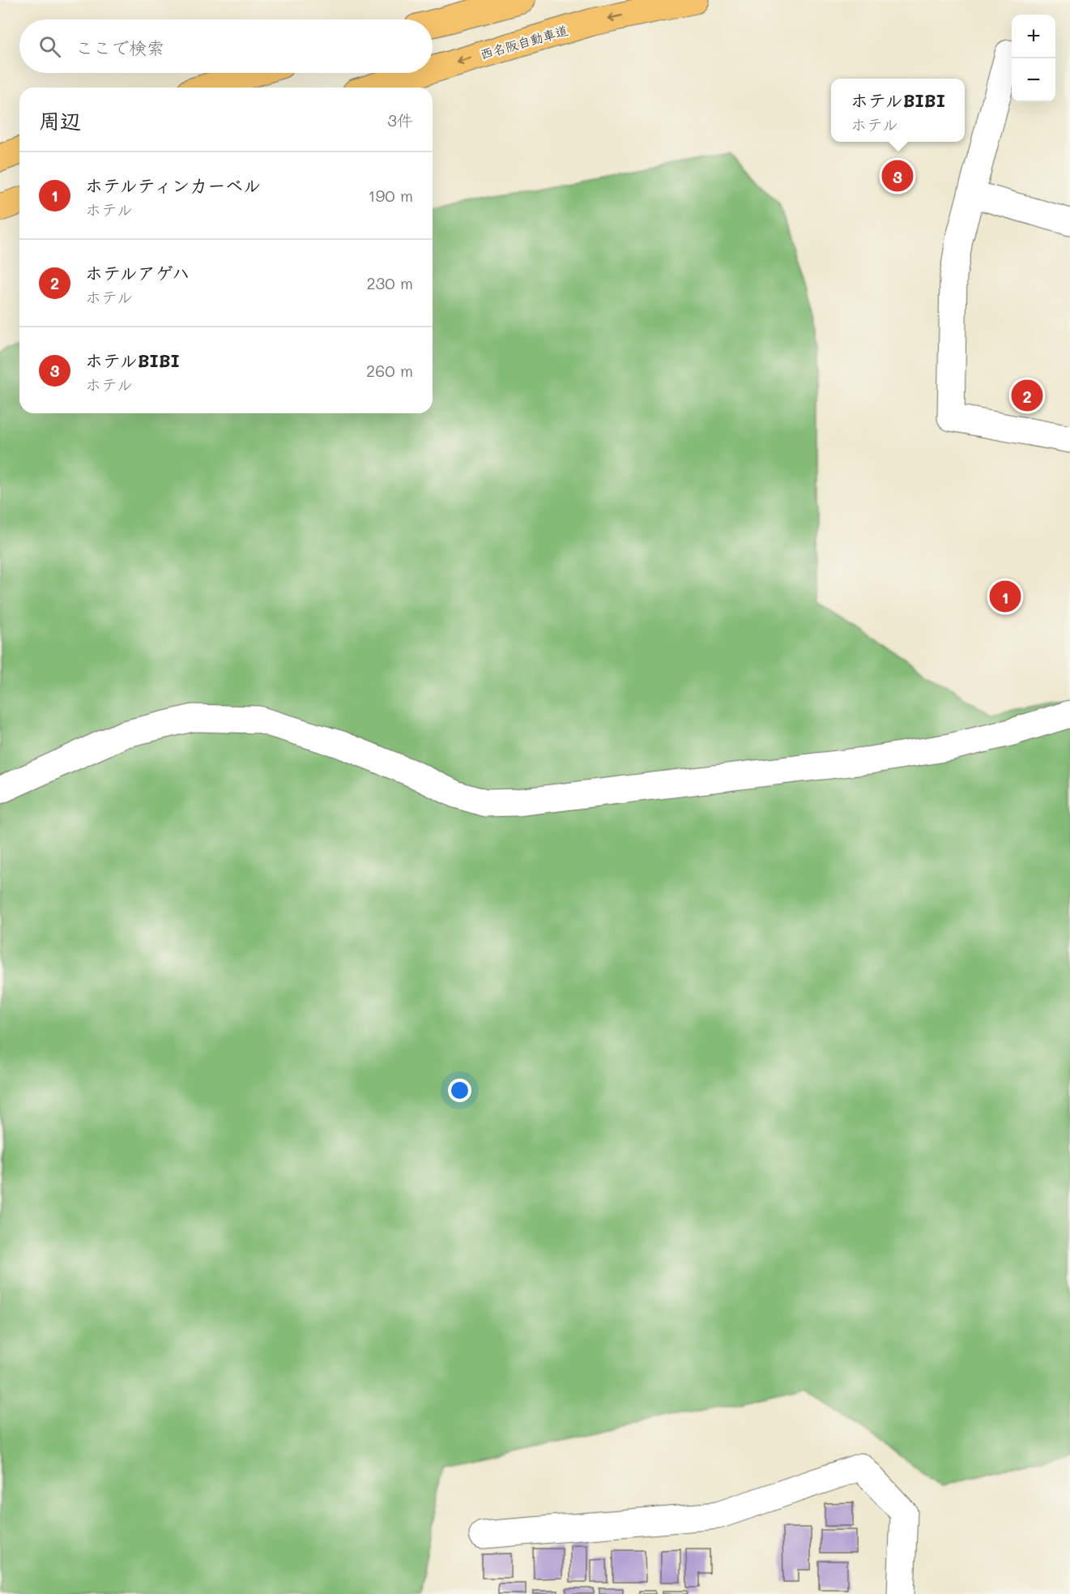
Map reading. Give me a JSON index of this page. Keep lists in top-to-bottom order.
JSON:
{
  "streets": {
    "highway": ["西名阪自動車道"]
  },
  "one_way": ["西名阪自動車道"],
  "page": {
    "map_buttons": ["+", "−"],
    "search": "ここで検索",
    "popup": ["ホテルBIBI", "ホテル"],
    "heading": ["周辺", "3件"],
    "list": [
      {
        "mark": "1",
        "name": "ホテルティンカーベル",
        "note": "ホテル",
        "value": "190 m"
      },
      {
        "mark": "2",
        "name": "ホテルアゲハ",
        "note": "ホテル",
        "value": "230 m"
      },
      {
        "mark": "3",
        "name": "ホテルBIBI",
        "note": "ホテル",
        "value": "260 m"
      }
    ],
    "pins": ["3", "2", "1"]
  }
}
